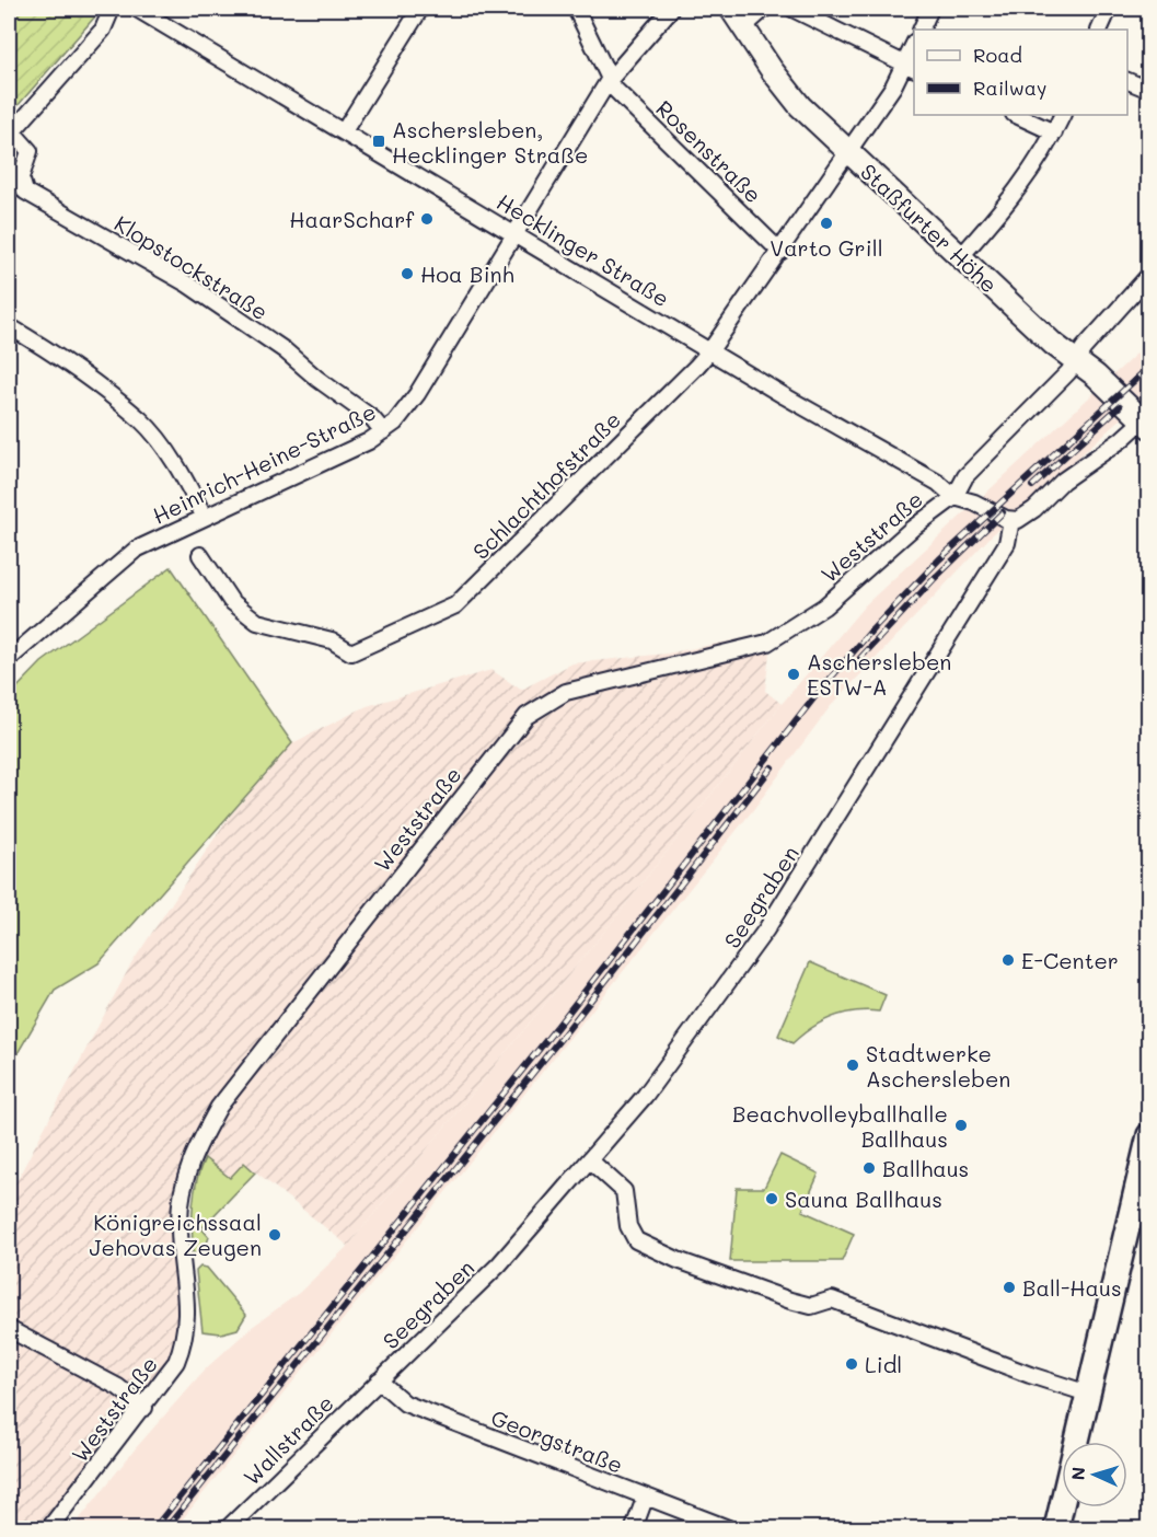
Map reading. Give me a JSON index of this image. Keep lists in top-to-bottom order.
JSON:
{
  "streets": {
    "main road": ["Staßfurter Höhe"],
    "street": [
      "Rosenstraße",
      "Hecklinger Straße",
      "Klopstockstraße",
      "Heinrich-Heine-Straße",
      "Schlachthofstraße",
      "Weststraße",
      "Seegraben",
      "Wallstraße",
      "Georgstraße"
    ]
  },
  "crossings": [
    ["Rosenstraße", "Heinrich-Heine-Straße"],
    ["Rosenstraße", "Schlachthofstraße"],
    ["Staßfurter Höhe", "Schlachthofstraße"],
    ["Staßfurter Höhe", "Weststraße"],
    ["Hecklinger Straße", "Heinrich-Heine-Straße"],
    ["Hecklinger Straße", "Schlachthofstraße"],
    ["Hecklinger Straße", "Weststraße"],
    ["Hecklinger Straße", "Seegraben"],
    ["Klopstockstraße", "Heinrich-Heine-Straße"],
    ["Seegraben", "Wallstraße"],
    ["Seegraben", "Georgstraße"],
    ["Wallstraße", "Georgstraße"]
  ],
  "places": {
    "transit": ["Aschersleben, Hecklinger Straße"],
    "other": [
      "HaarScharf",
      "Varto Grill",
      "Hoa Binh",
      "Aschersleben ESTW-A",
      "E-Center",
      "Stadtwerke Aschersleben",
      "Beachvolleyballhalle Ballhaus",
      "Ballhaus",
      "Sauna Ballhaus",
      "Königreichssaal Jehovas Zeugen",
      "Ball-Haus",
      "Lidl"
    ]
  },
  "legend": ["Road", "Railway"],
  "north": "left"
}
